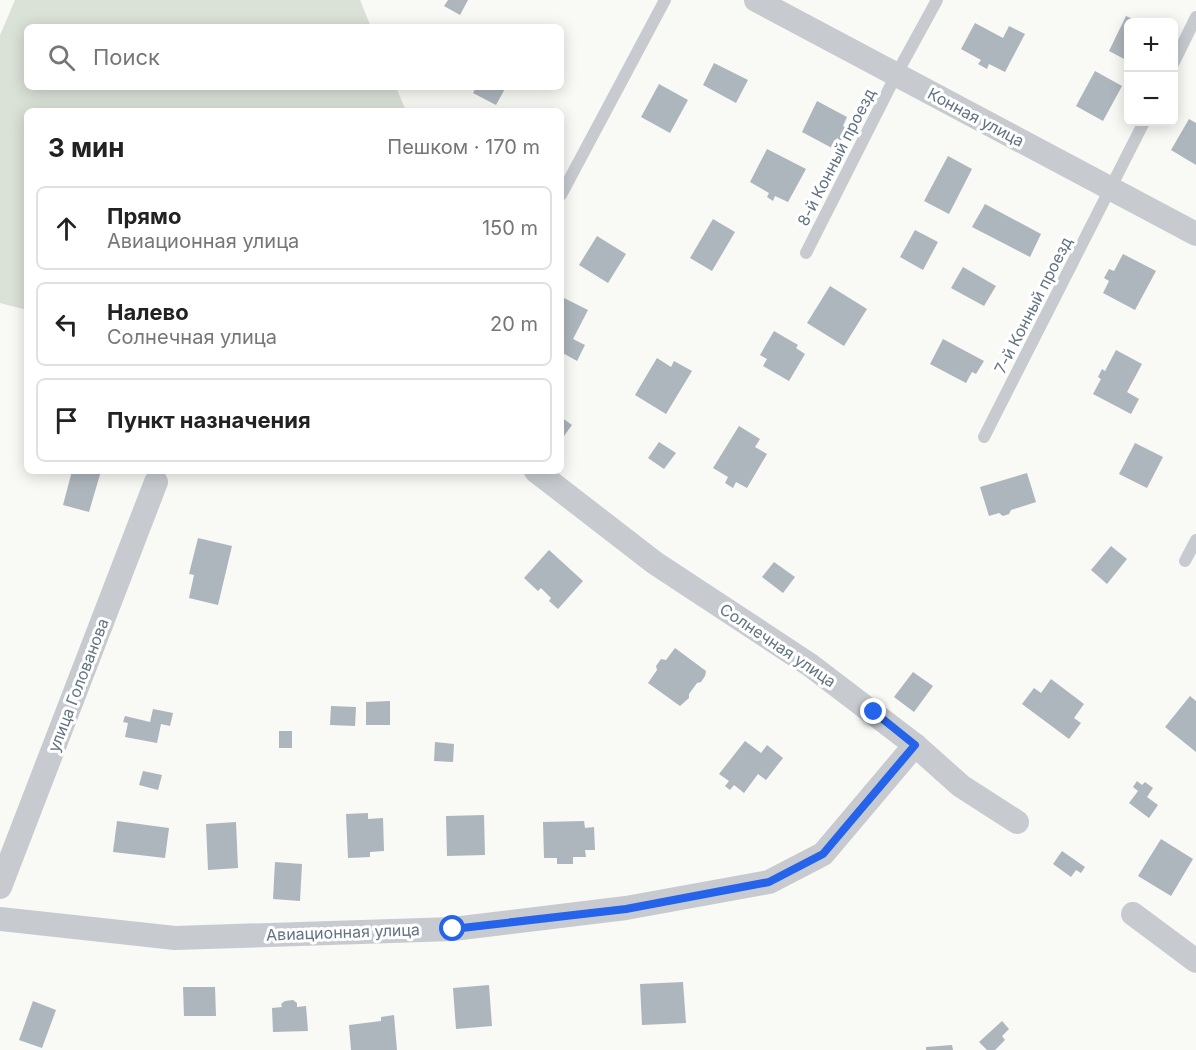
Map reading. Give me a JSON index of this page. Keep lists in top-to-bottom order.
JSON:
{
  "streets": {
    "street": [
      "Конная улица",
      "Солнечная улица",
      "улица Голованова",
      "Авиационная улица"
    ],
    "lane": ["8-й Конный проезд", "7-й Конный проезд"]
  },
  "crossings": [
    ["Конная улица", "8-й Конный проезд"],
    ["Конная улица", "7-й Конный проезд"],
    ["Солнечная улица", "Авиационная улица"]
  ],
  "page": {
    "map_buttons": ["+", "−"],
    "search": "Поиск",
    "heading": ["3 мин", "Пешком · 170 m"],
    "list": [
      ["Прямо", "Авиационная улица", "150 m"],
      ["Налево", "Солнечная улица", "20 m"],
      "Пункт назначения"
    ]
  }
}
